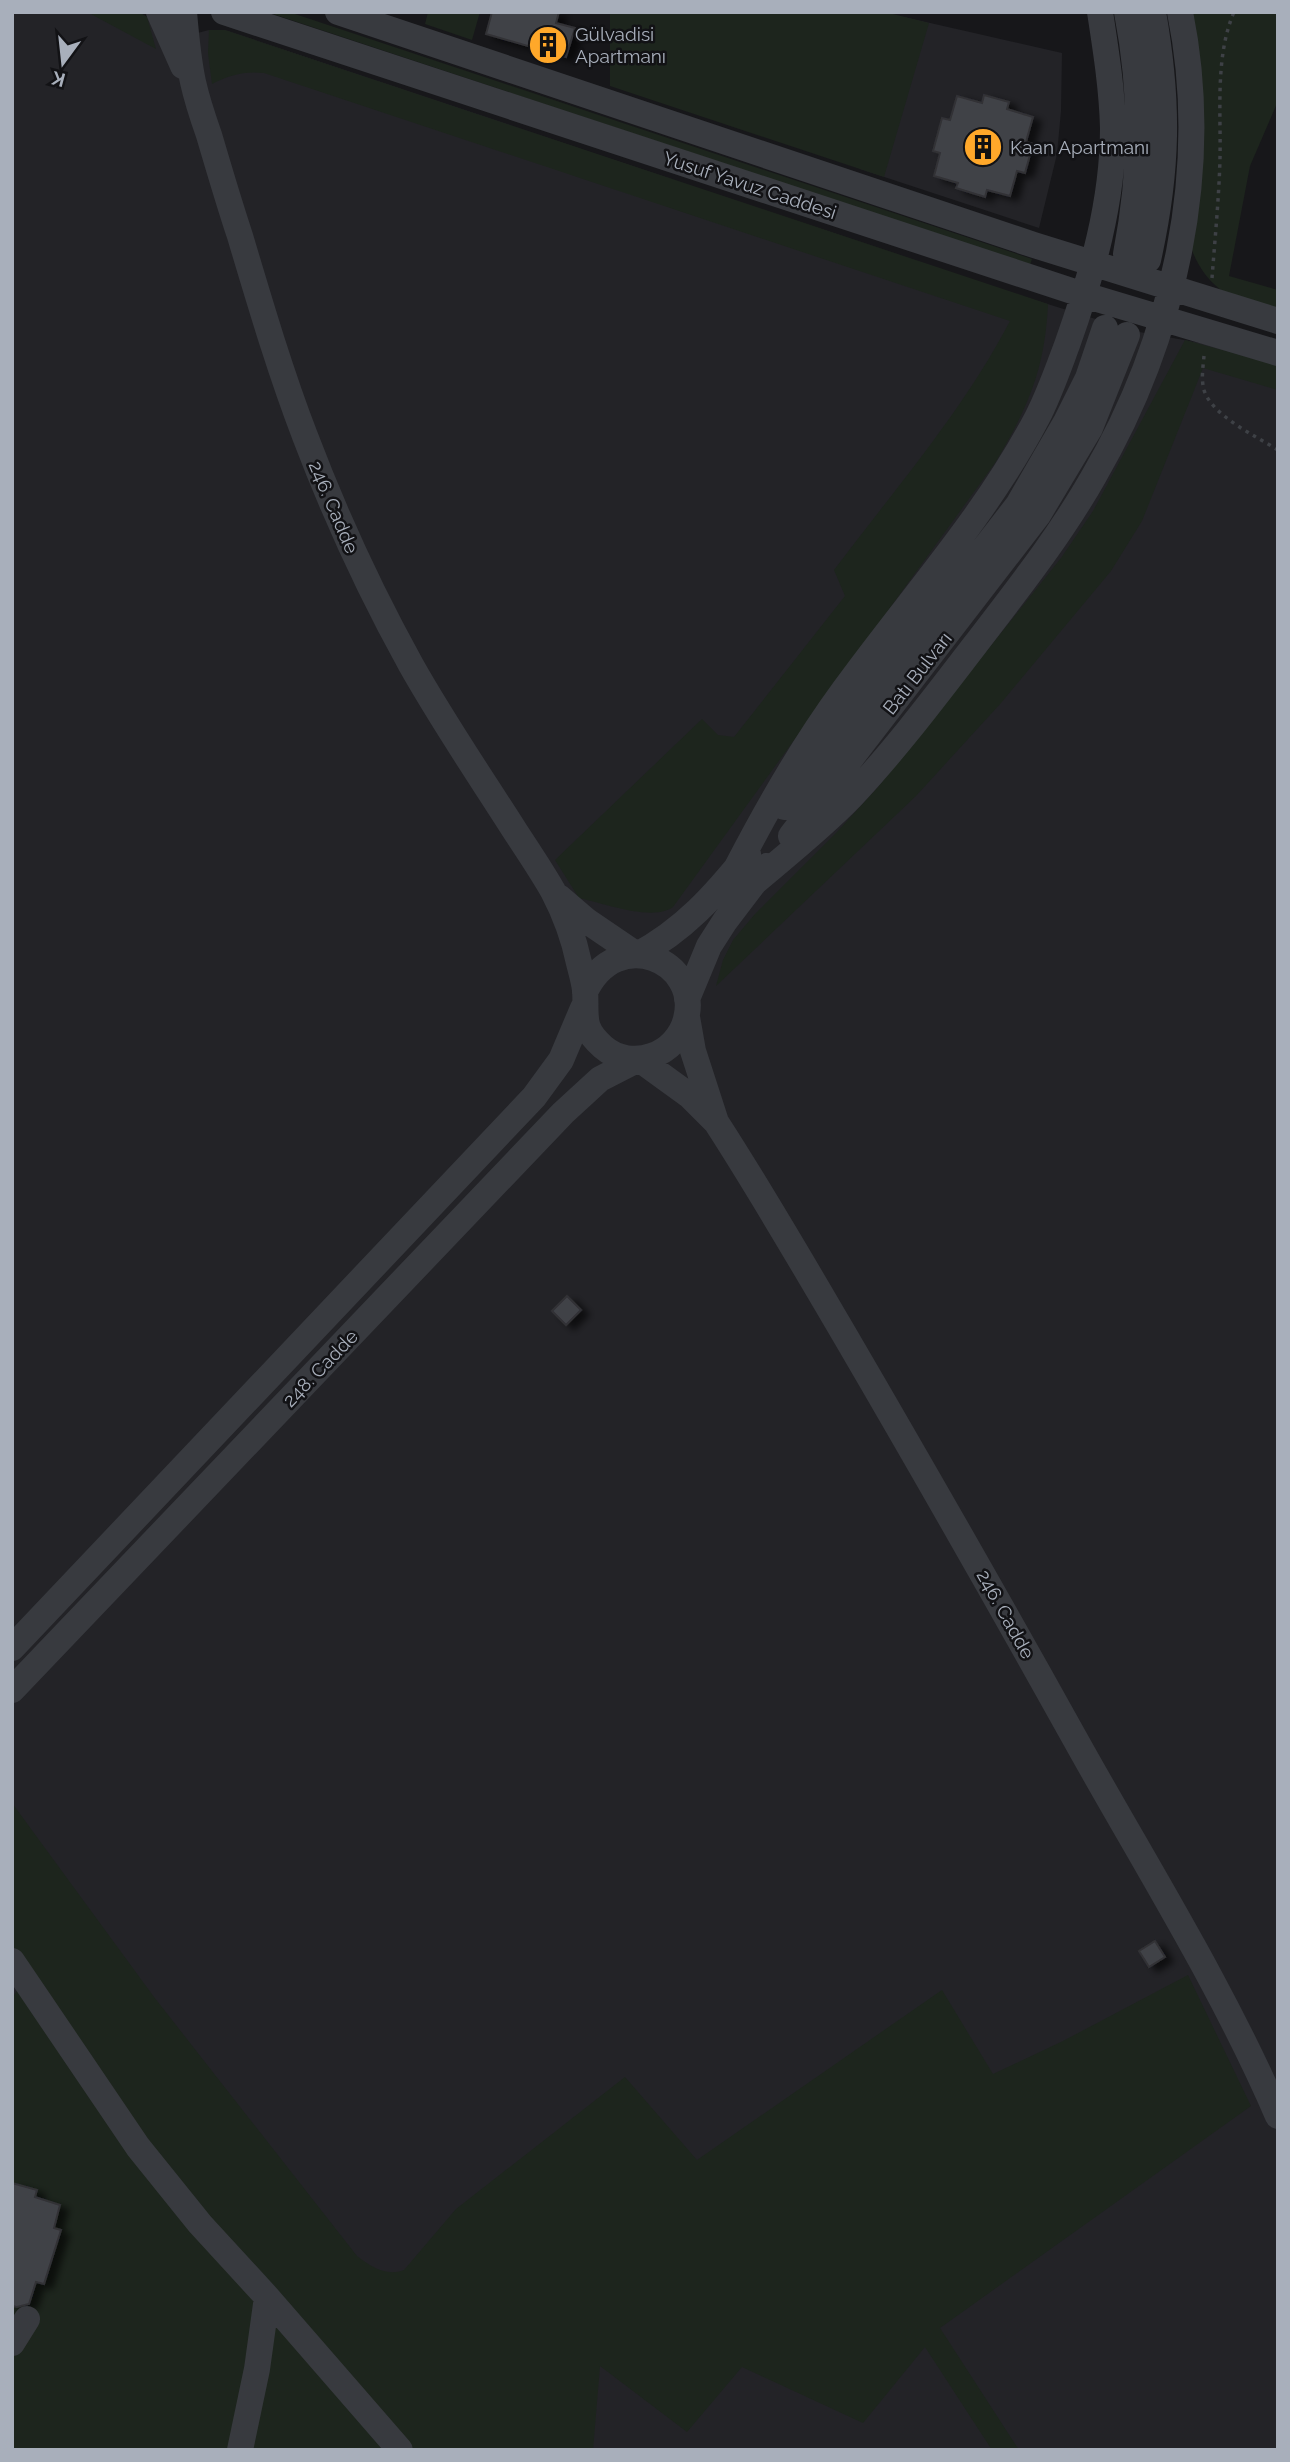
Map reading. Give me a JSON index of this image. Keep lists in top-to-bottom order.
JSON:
{
  "streets": {
    "street": [
      "Yusuf Yavuz Caddesi",
      "246. Cadde",
      "Batı Bulvarı",
      "248. Cadde"
    ]
  },
  "crossings": [
    ["246. Cadde", "Batı Bulvarı"],
    ["246. Cadde", "248. Cadde"],
    ["Batı Bulvarı", "248. Cadde"]
  ],
  "places": {
    "building": ["Gülvadisi Apartmanı", "Kaan Apartmanı"]
  },
  "north": "bottom"
}
